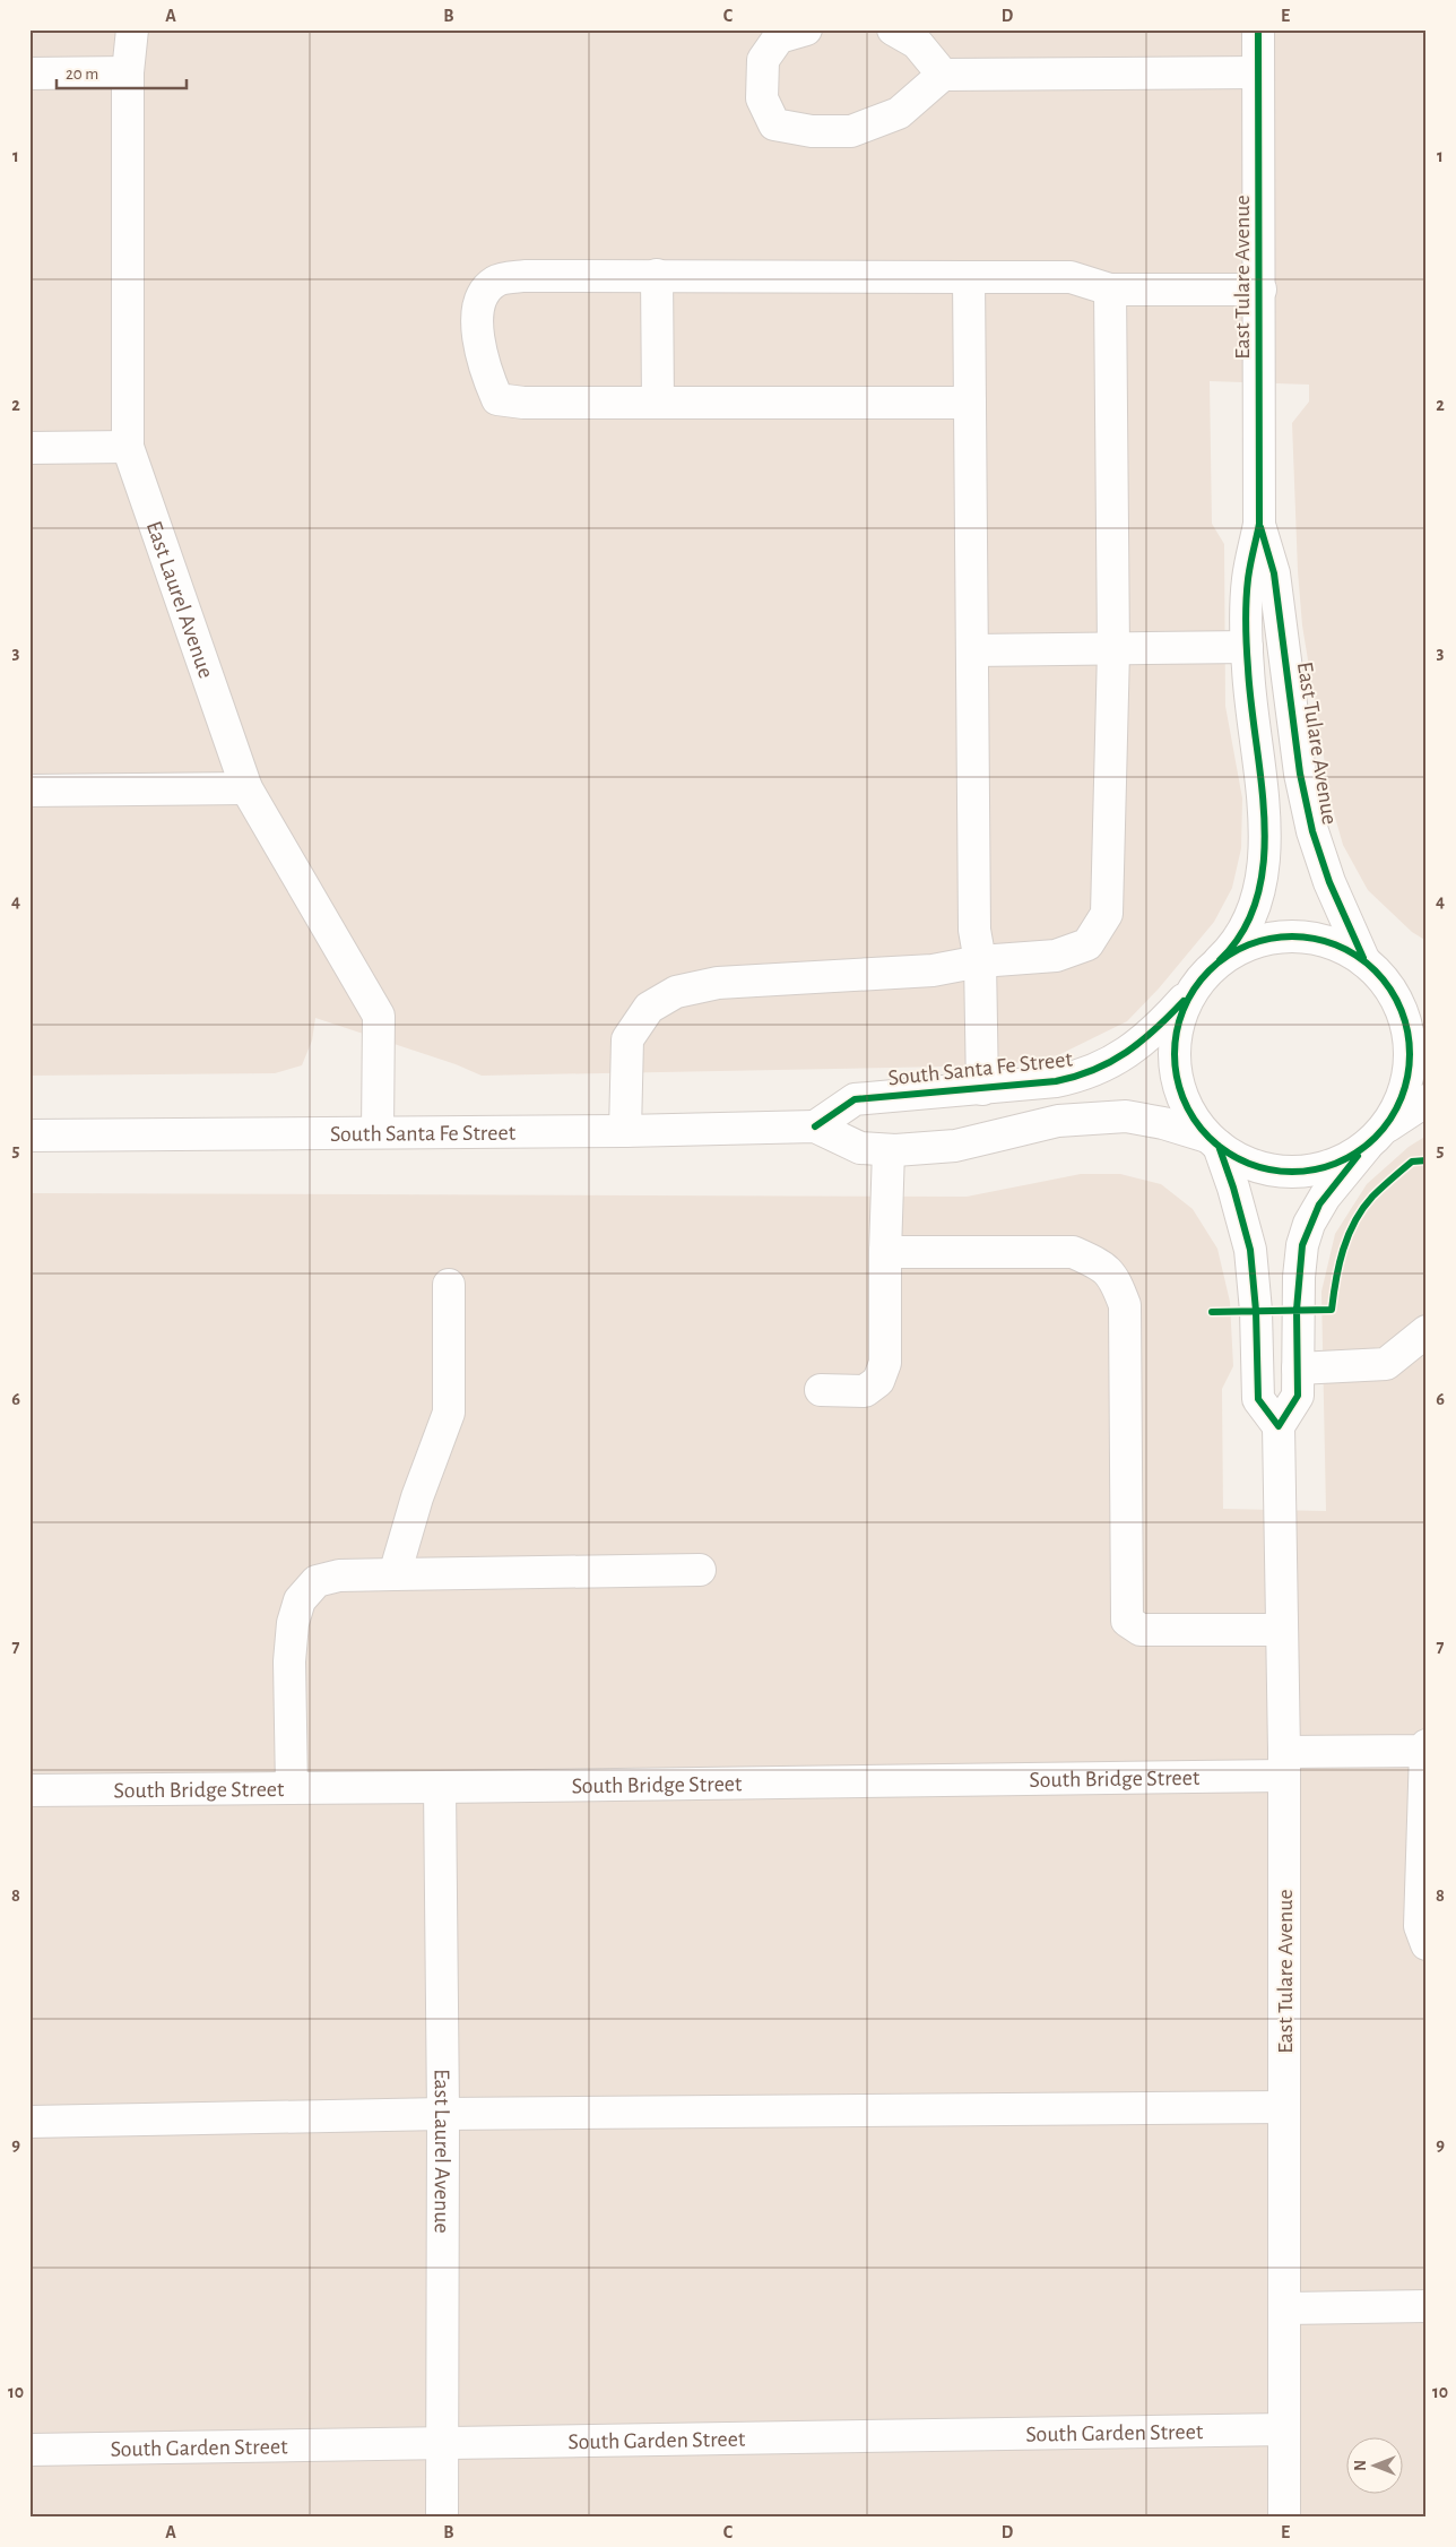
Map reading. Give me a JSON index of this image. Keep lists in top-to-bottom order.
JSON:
{
  "streets": {
    "street": [
      "East Tulare Avenue",
      "East Laurel Avenue",
      "South Santa Fe Street",
      "South Bridge Street",
      "South Garden Street"
    ]
  },
  "crossings": [
    ["East Tulare Avenue", "South Santa Fe Street"],
    ["East Tulare Avenue", "South Bridge Street"],
    ["East Tulare Avenue", "South Garden Street"],
    ["East Laurel Avenue", "South Santa Fe Street"],
    ["East Laurel Avenue", "South Bridge Street"],
    ["East Laurel Avenue", "South Garden Street"]
  ],
  "scale_bar": "20 m",
  "north": "left",
  "grid": {
    "columns": [
      "A",
      "B",
      "C",
      "D",
      "E"
    ],
    "rows": [
      "1",
      "2",
      "3",
      "4",
      "5",
      "6",
      "7",
      "8",
      "9",
      "10"
    ]
  }
}
